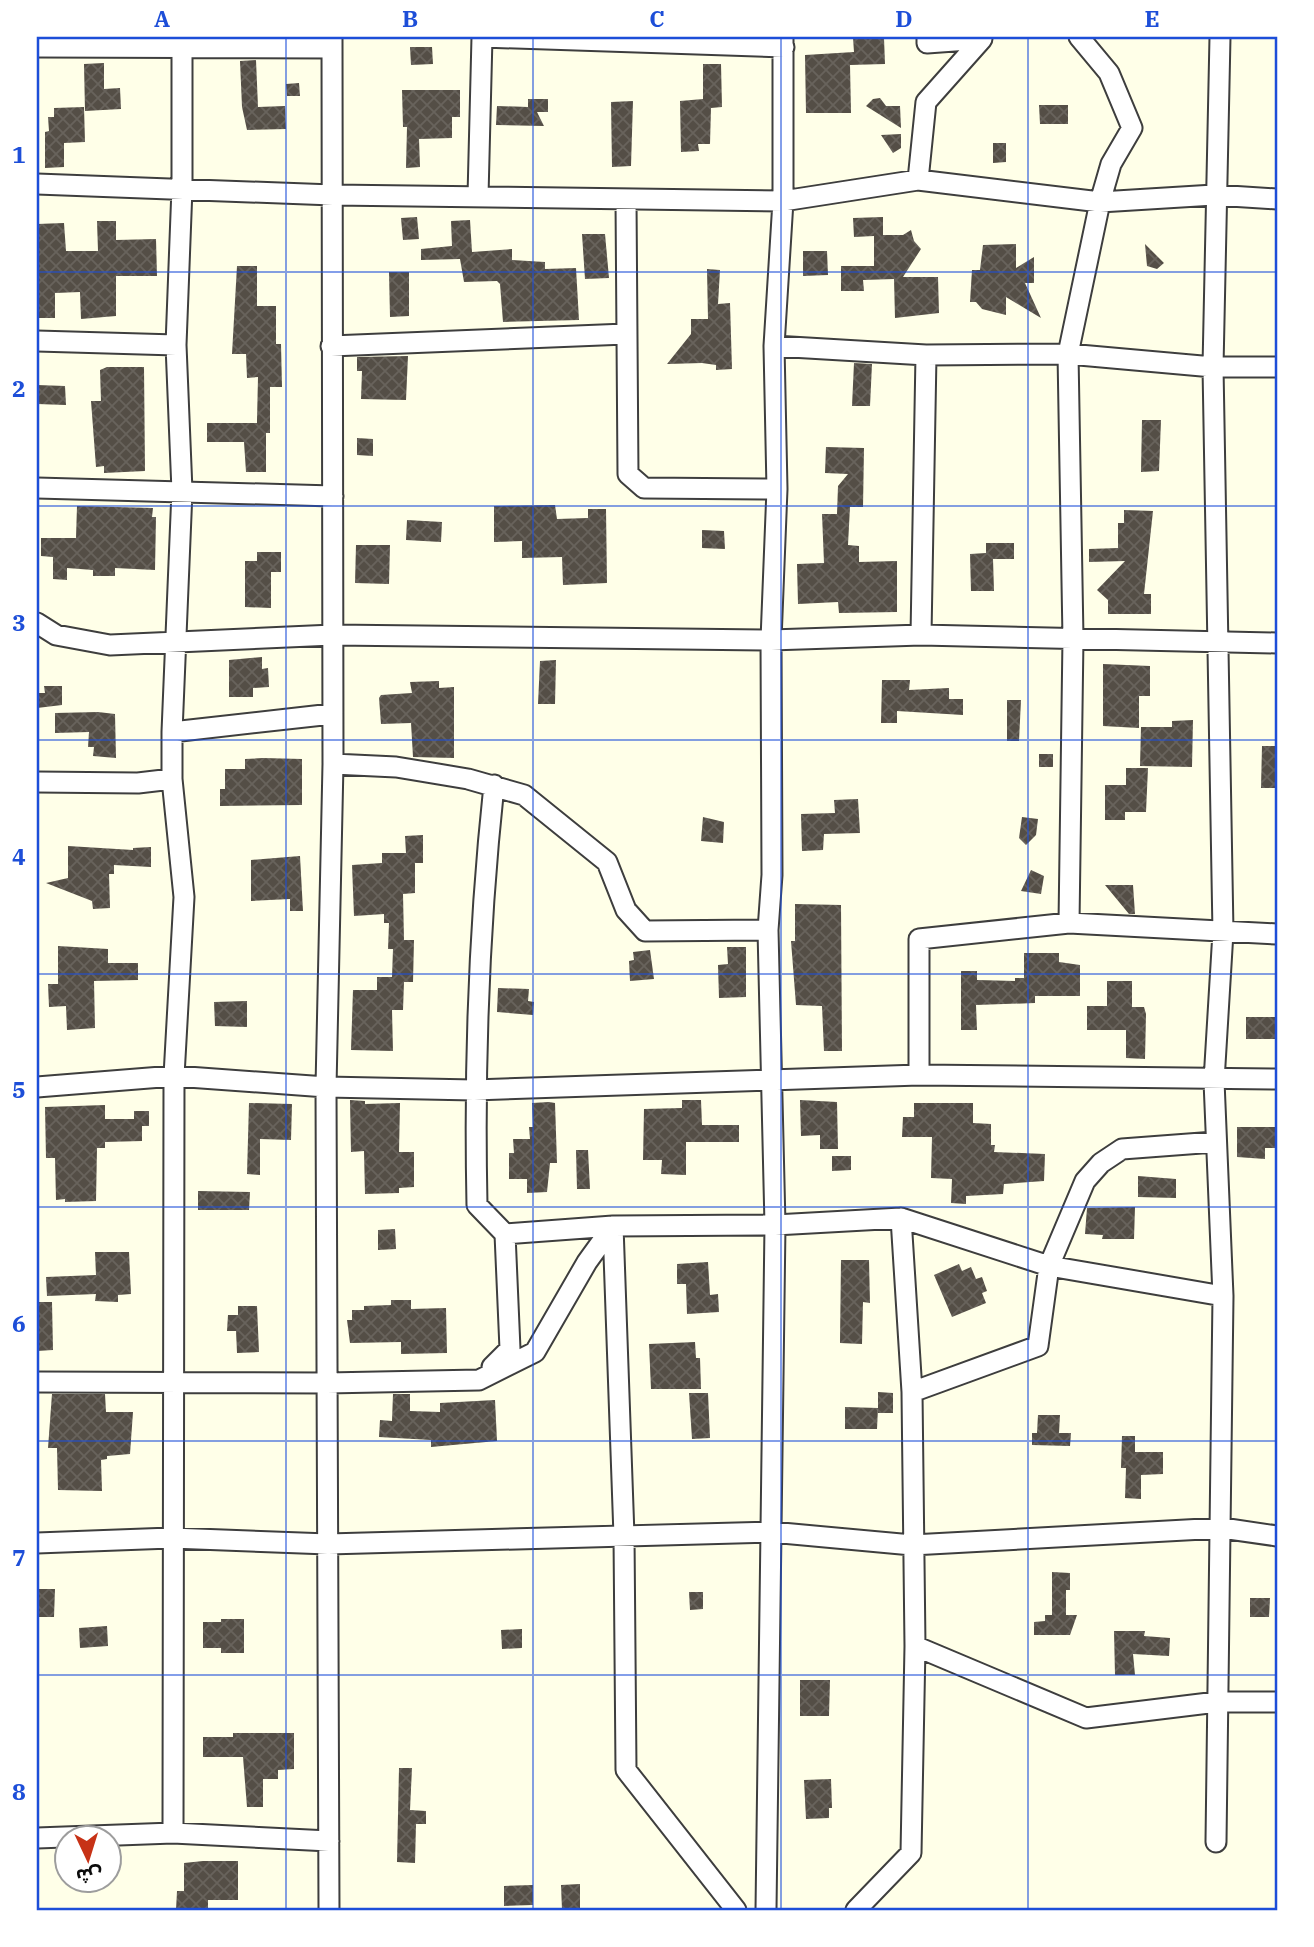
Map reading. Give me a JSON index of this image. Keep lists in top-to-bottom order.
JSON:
{
  "north": "bottom",
  "grid": {
    "columns": [
      "A",
      "B",
      "C",
      "D",
      "E"
    ],
    "rows": [
      "1",
      "2",
      "3",
      "4",
      "5",
      "6",
      "7",
      "8"
    ]
  }
}
